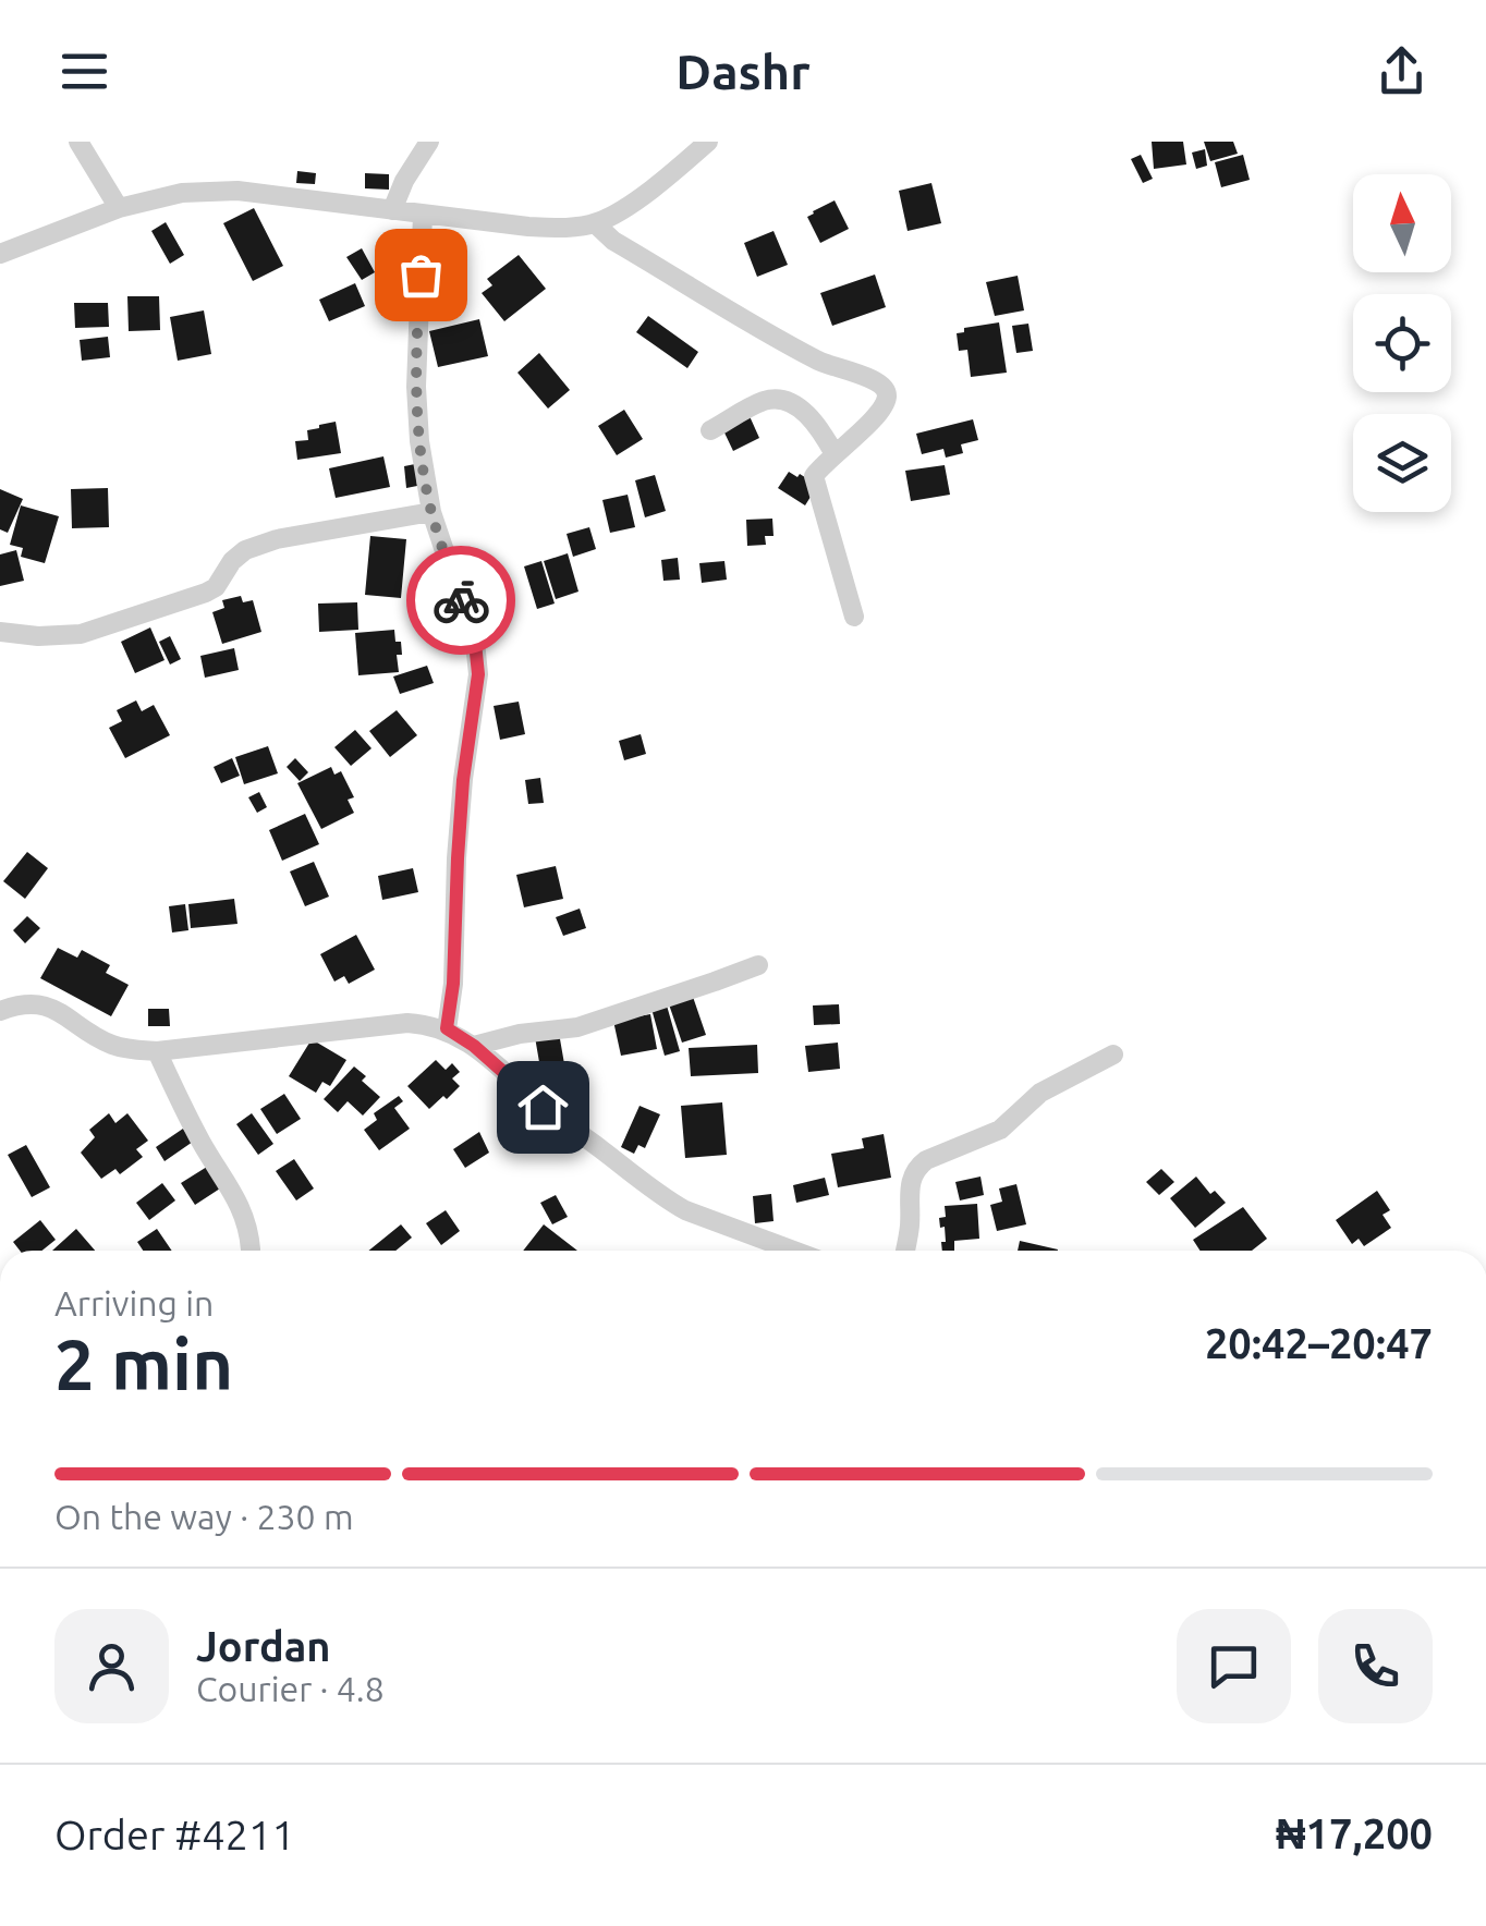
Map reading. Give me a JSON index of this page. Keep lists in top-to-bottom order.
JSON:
{
  "north": "top",
  "page": {
    "header": "Dashr",
    "heading": ["2 min", "Arriving in", "20:42–20:47"],
    "panel": [
      "Jordan",
      "Courier · 4.8",
      "Order #4211",
      "₦17,200"
    ],
    "bar": "On the way · 230 m"
  }
}
